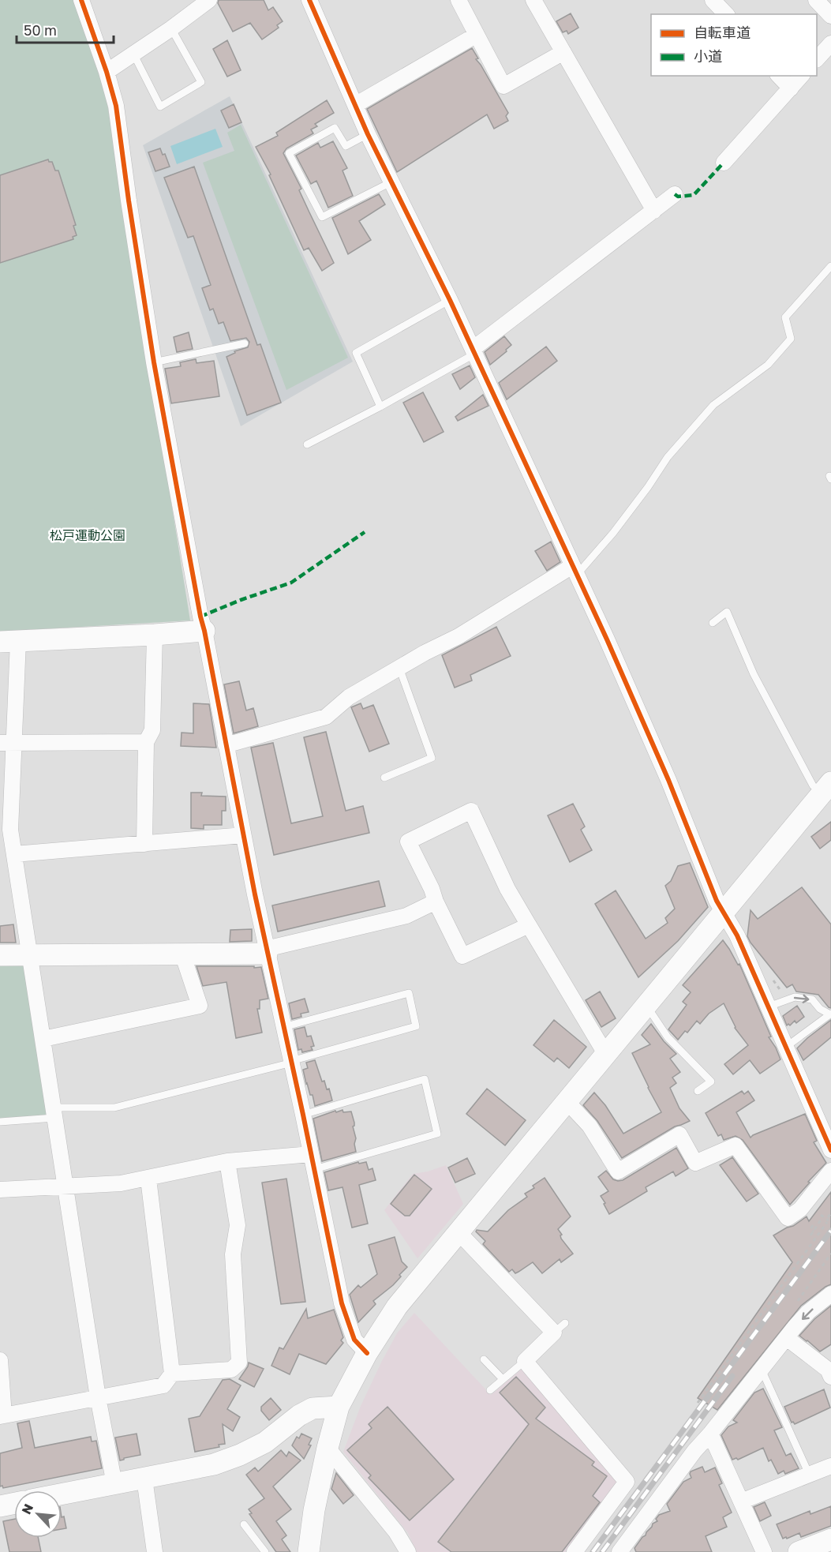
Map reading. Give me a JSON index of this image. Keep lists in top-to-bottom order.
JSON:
{
  "parks": ["松戸運動公園"],
  "legend": ["自転車道", "小道"],
  "scale_bar": "50 m",
  "north": "top left"
}
